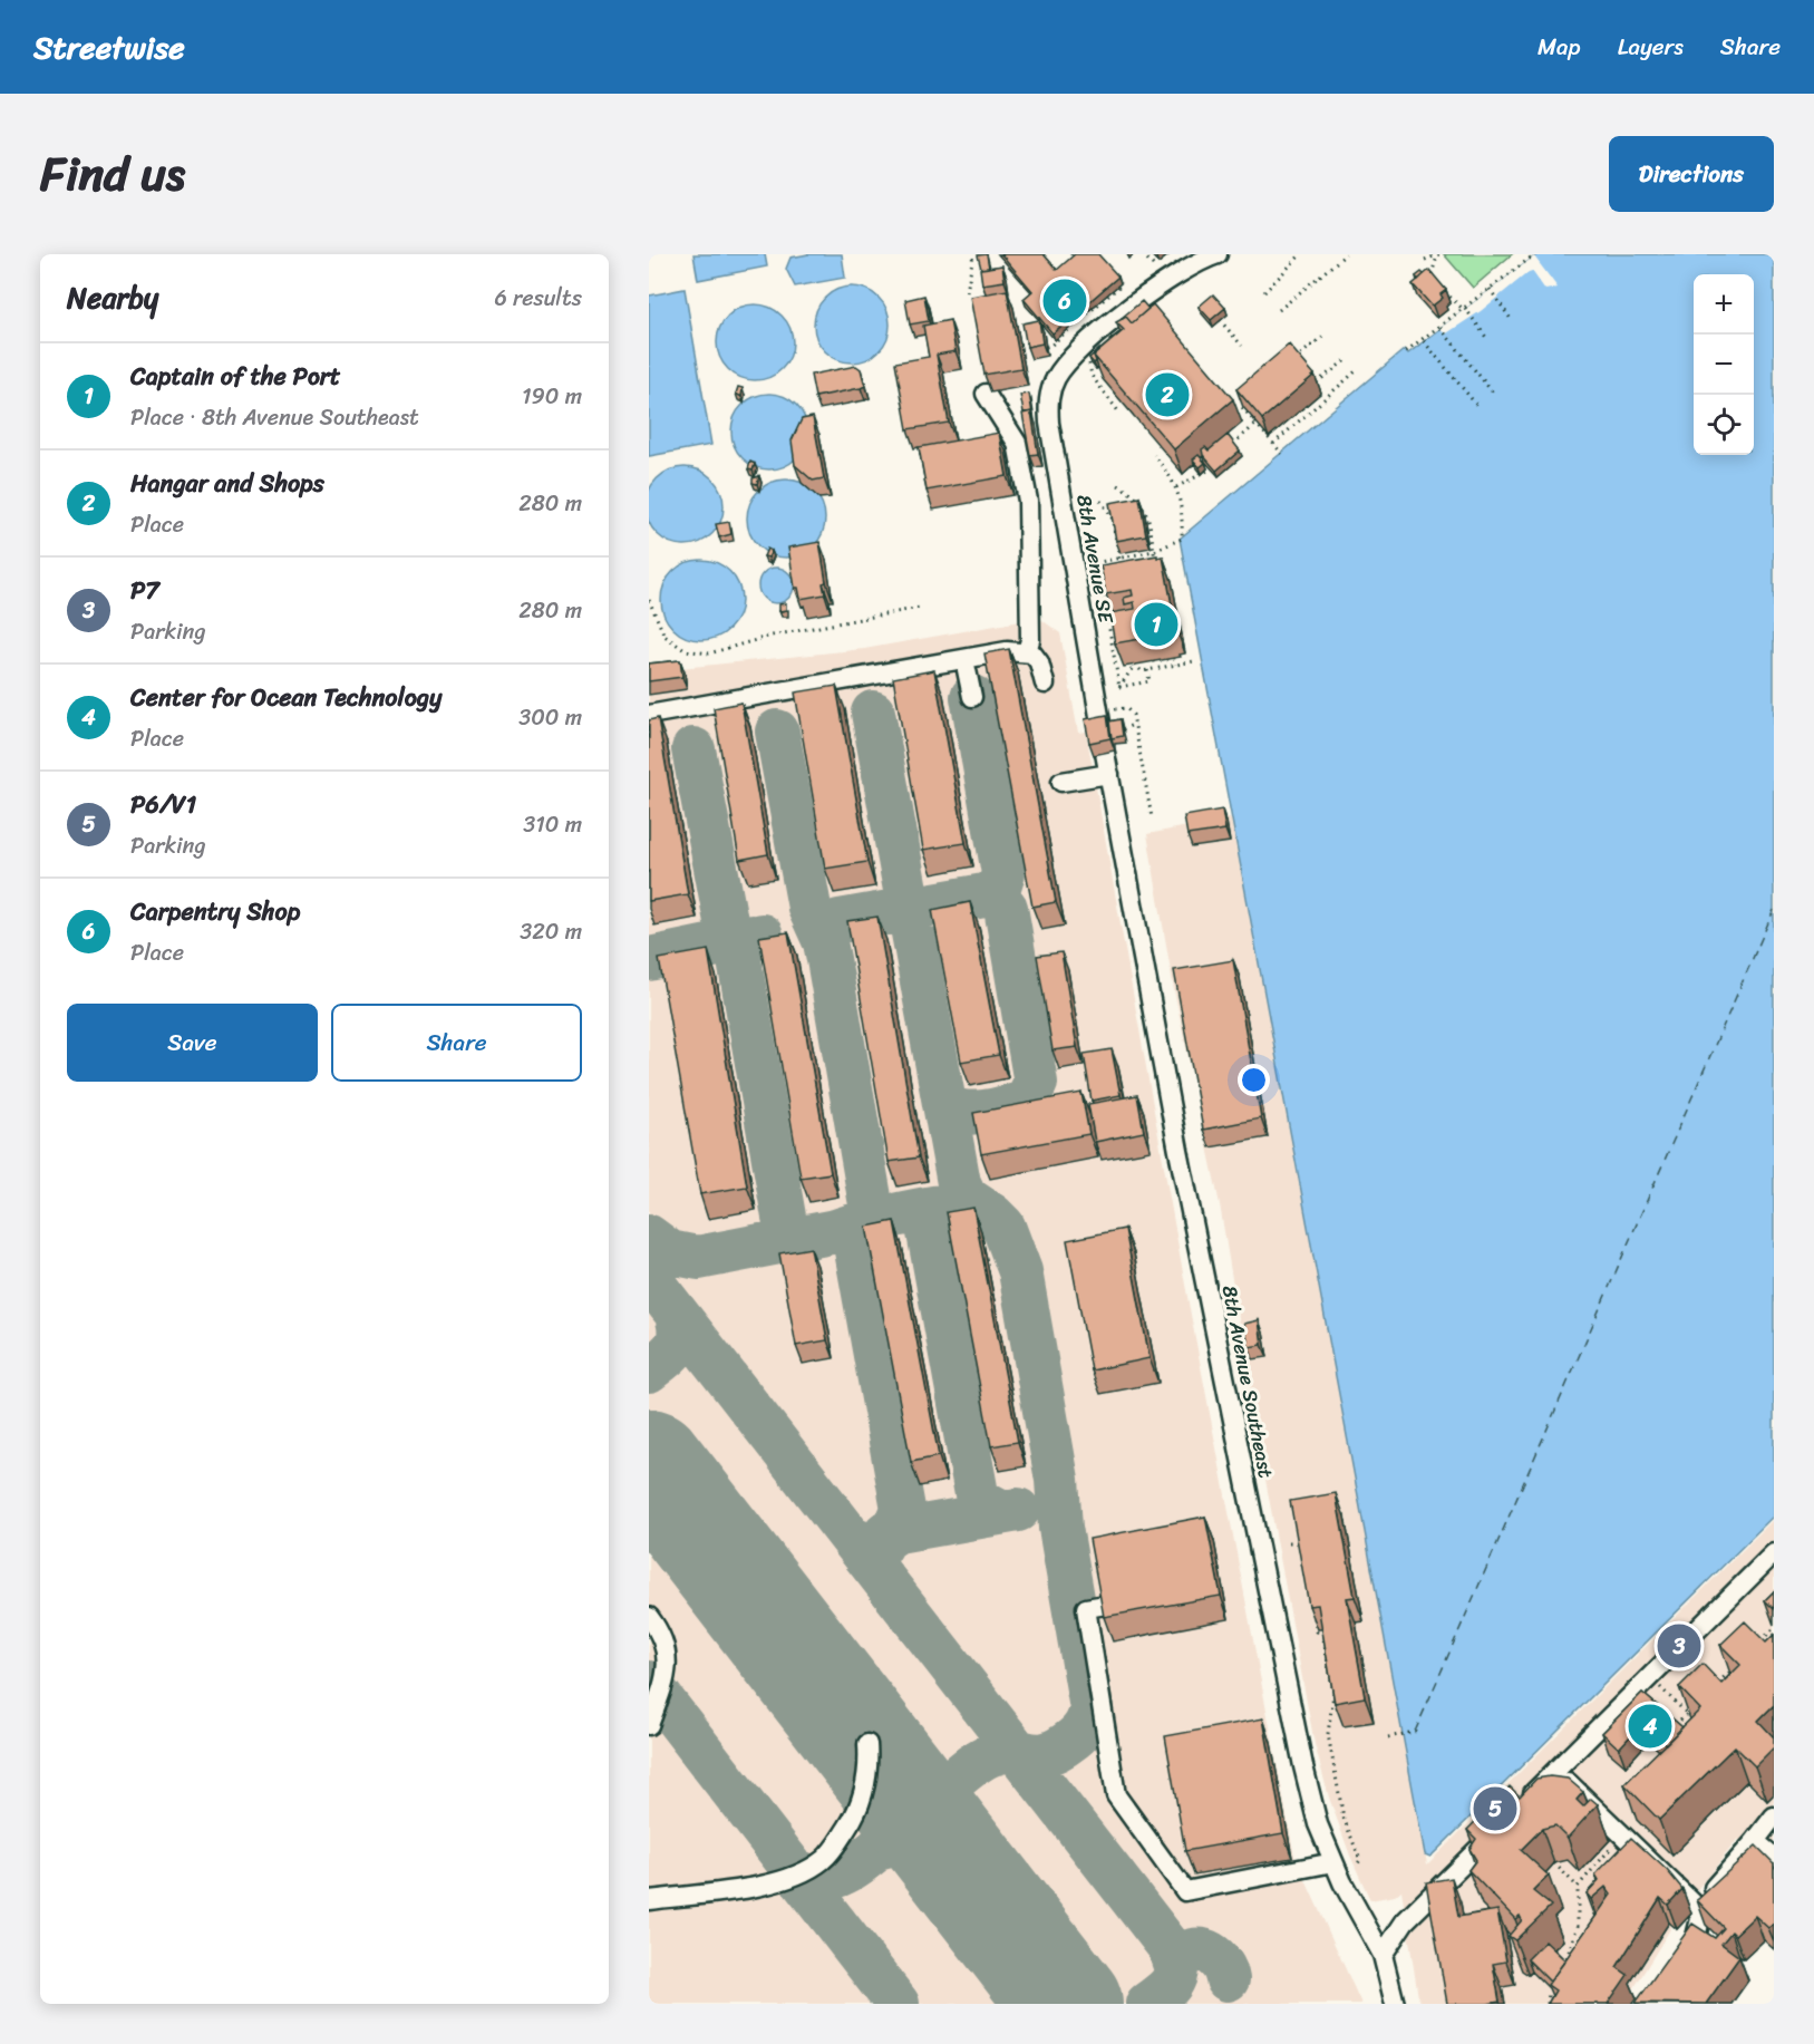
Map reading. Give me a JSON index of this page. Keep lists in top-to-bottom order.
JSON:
{
  "streets": {
    "street": ["8th Avenue SE", "8th Avenue Southeast"]
  },
  "page": {
    "header": "Streetwise",
    "nav": ["Map", "Layers", "Share"],
    "title": "Find us",
    "buttons": [
      "Directions",
      ["Save", "Share"]
    ],
    "heading": ["Nearby", "6 results"],
    "map_buttons": ["+", "−"],
    "pins": [
      "6",
      "2",
      "1",
      "3",
      "4",
      "5"
    ],
    "list": [
      {
        "mark": "1",
        "name": "Captain of the Port",
        "note": "Place · 8th Avenue Southeast",
        "value": "190 m"
      },
      {
        "mark": "2",
        "name": "Hangar and Shops",
        "note": "Place",
        "value": "280 m"
      },
      {
        "mark": "3",
        "name": "P7",
        "note": "Parking",
        "value": "280 m"
      },
      {
        "mark": "4",
        "name": "Center for Ocean Technology",
        "note": "Place",
        "value": "300 m"
      },
      {
        "mark": "5",
        "name": "P6/V1",
        "note": "Parking",
        "value": "310 m"
      },
      {
        "mark": "6",
        "name": "Carpentry Shop",
        "note": "Place",
        "value": "320 m"
      }
    ]
  }
}
